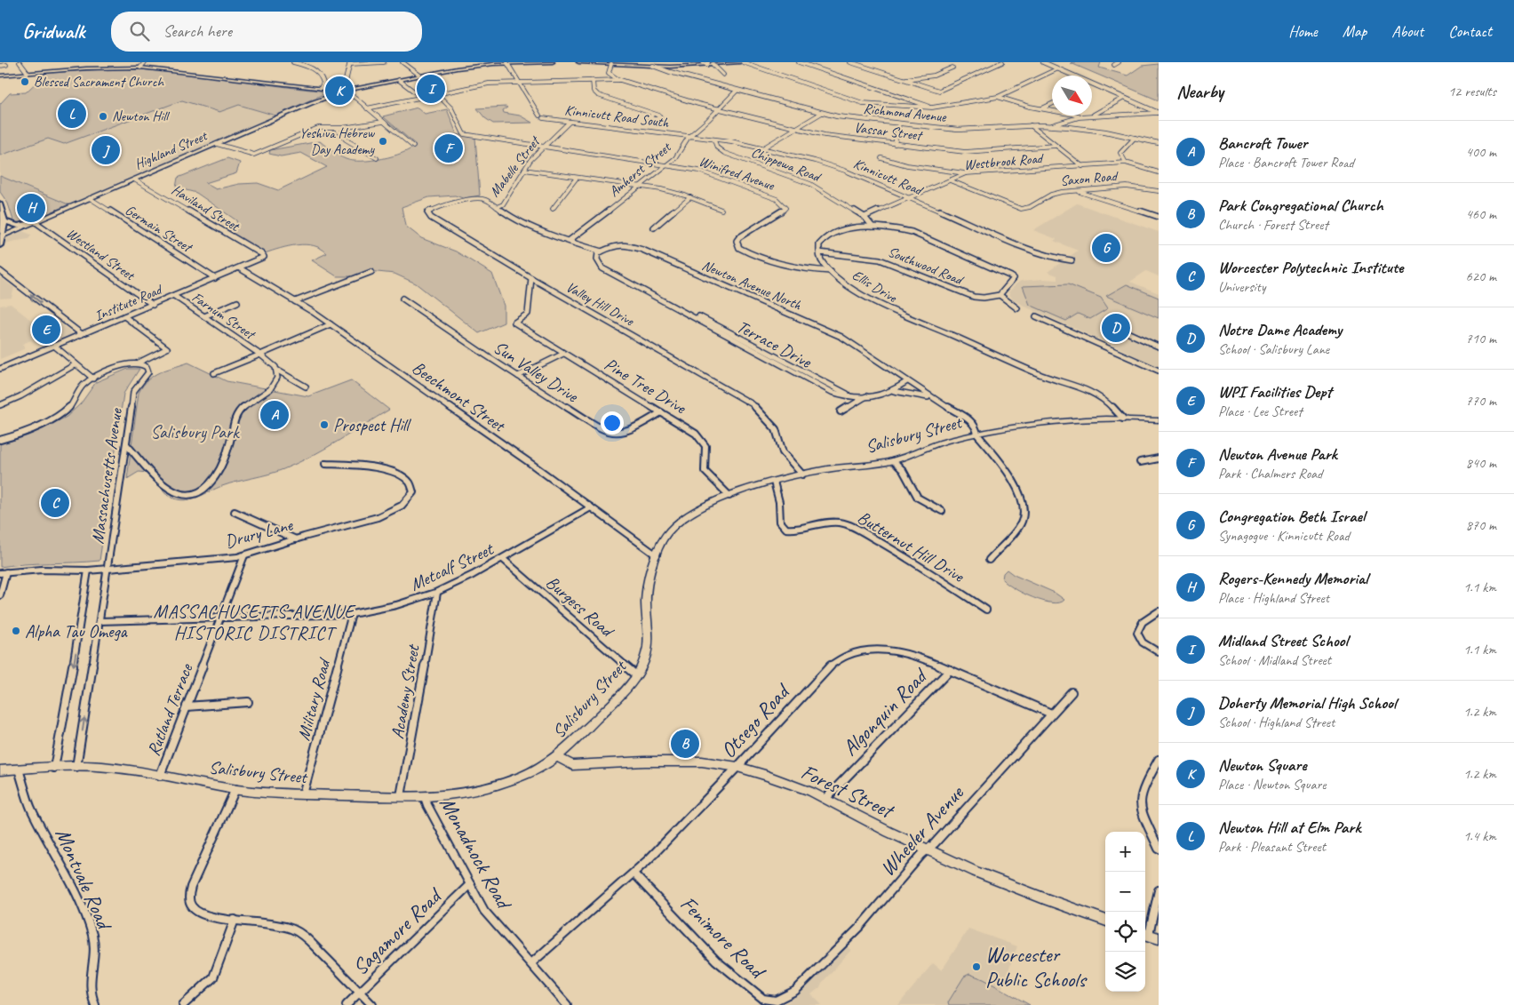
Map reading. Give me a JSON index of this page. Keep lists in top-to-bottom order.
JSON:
{
  "streets": {
    "main road": ["Highland Street", "Salisbury Street", "Forest Street"],
    "street": [
      "Richmond Avenue",
      "Kinnicutt Road South",
      "Vassar Street",
      "Westbrook Road",
      "Chippewa Road",
      "Mabelle Street",
      "Amherst Street",
      "Winifred Avenue",
      "Kinnicutt Road",
      "Saxon Road",
      "Haviland Street",
      "Germain Street",
      "Westland Street",
      "Southwood Road",
      "Newton Avenue North",
      "Ellis Drive",
      "Institute Road",
      "Valley Hill Drive",
      "Farnum Street",
      "Terrace Drive",
      "Sun Valley Drive",
      "Pine Tree Drive",
      "Beechmont Street",
      "Massachusetts Avenue",
      "Drury Lane",
      "Butternut Hill Drive",
      "Metcalf Street",
      "Burgess Road",
      "Academy Street",
      "Military Road",
      "Rutland Terrace",
      "Algonquin Road",
      "Otsego Road",
      "Wheeler Avenue",
      "Monadnock Road",
      "Montvale Road",
      "Sagamore Road",
      "Fenimore Road"
    ]
  },
  "crossings": [
    ["Richmond Avenue", "Amherst Street"],
    ["Kinnicutt Road South", "Mabelle Street"],
    ["Kinnicutt Road South", "Amherst Street"],
    ["Kinnicutt Road South", "Kinnicutt Road"],
    ["Vassar Street", "Amherst Street"],
    ["Highland Street", "Haviland Street"],
    ["Highland Street", "Germain Street"],
    ["Highland Street", "Westland Street"],
    ["Westbrook Road", "Chippewa Road"],
    ["Westbrook Road", "Kinnicutt Road"],
    ["Westbrook Road", "Saxon Road"],
    ["Chippewa Road", "Kinnicutt Road"],
    ["Mabelle Street", "Winifred Avenue"],
    ["Mabelle Street", "Valley Hill Drive"],
    ["Amherst Street", "Winifred Avenue"],
    ["Amherst Street", "Kinnicutt Road"],
    ["Winifred Avenue", "Ellis Drive"],
    ["Haviland Street", "Institute Road"],
    ["Germain Street", "Institute Road"],
    ["Westland Street", "Institute Road"],
    ["Southwood Road", "Ellis Drive"],
    ["Newton Avenue North", "Terrace Drive"],
    ["Newton Avenue North", "Salisbury Street"],
    ["Ellis Drive", "Salisbury Street"],
    ["Institute Road", "Farnum Street"],
    ["Institute Road", "Beechmont Street"],
    ["Valley Hill Drive", "Pine Tree Drive"],
    ["Valley Hill Drive", "Salisbury Street"],
    ["Sun Valley Drive", "Pine Tree Drive"],
    ["Pine Tree Drive", "Salisbury Street"],
    ["Beechmont Street", "Salisbury Street"],
    ["Beechmont Street", "Metcalf Street"],
    ["Salisbury Street", "Massachusetts Avenue"],
    ["Salisbury Street", "Butternut Hill Drive"],
    ["Salisbury Street", "Burgess Road"],
    ["Salisbury Street", "Academy Street"],
    ["Salisbury Street", "Military Road"],
    ["Salisbury Street", "Rutland Terrace"],
    ["Salisbury Street", "Forest Street"],
    ["Salisbury Street", "Monadnock Road"],
    ["Salisbury Street", "Montvale Road"],
    ["Massachusetts Avenue", "Drury Lane"],
    ["Massachusetts Avenue", "Metcalf Street"],
    ["Drury Lane", "Rutland Terrace"],
    ["Metcalf Street", "Burgess Road"],
    ["Metcalf Street", "Academy Street"],
    ["Metcalf Street", "Military Road"],
    ["Metcalf Street", "Rutland Terrace"],
    ["Algonquin Road", "Otsego Road"],
    ["Algonquin Road", "Forest Street"],
    ["Otsego Road", "Forest Street"],
    ["Otsego Road", "Wheeler Avenue"],
    ["Otsego Road", "Monadnock Road"],
    ["Otsego Road", "Fenimore Road"],
    ["Forest Street", "Wheeler Avenue"],
    ["Wheeler Avenue", "Fenimore Road"],
    ["Monadnock Road", "Sagamore Road"]
  ],
  "districts": ["MASSACHUSETTS AVENUE HISTORIC DISTRICT"],
  "parks": ["Salisbury Park"],
  "places": [
    "Blessed Sacrament Church",
    "Newton Hill",
    "Yeshiva Hebrew Day Academy",
    "Prospect Hill",
    "Alpha Tau Omega",
    "Worcester Public Schools"
  ],
  "north": "bottom right",
  "page": {
    "header": "Gridwalk",
    "search": "Search here",
    "nav": [
      "Home",
      "Map",
      "About",
      "Contact"
    ],
    "heading": ["Nearby", "12 results"],
    "pins": [
      "I",
      "K",
      "L",
      "F",
      "J",
      "H",
      "G",
      "D",
      "E",
      "A",
      "C",
      "B"
    ],
    "list": [
      {
        "mark": "A",
        "name": "Bancroft Tower",
        "note": "Place · Bancroft Tower Road",
        "value": "400 m"
      },
      {
        "mark": "B",
        "name": "Park Congregational Church",
        "note": "Church · Forest Street",
        "value": "460 m"
      },
      {
        "mark": "C",
        "name": "Worcester Polytechnic Institute",
        "note": "University",
        "value": "620 m"
      },
      {
        "mark": "D",
        "name": "Notre Dame Academy",
        "note": "School · Salisbury Lane",
        "value": "710 m"
      },
      {
        "mark": "E",
        "name": "WPI Facilities Dept",
        "note": "Place · Lee Street",
        "value": "770 m"
      },
      {
        "mark": "F",
        "name": "Newton Avenue Park",
        "note": "Park · Chalmers Road",
        "value": "840 m"
      },
      {
        "mark": "G",
        "name": "Congregation Beth Israel",
        "note": "Synagogue · Kinnicutt Road",
        "value": "870 m"
      },
      {
        "mark": "H",
        "name": "Rogers-Kennedy Memorial",
        "note": "Place · Highland Street",
        "value": "1.1 km"
      },
      {
        "mark": "I",
        "name": "Midland Street School",
        "note": "School · Midland Street",
        "value": "1.1 km"
      },
      {
        "mark": "J",
        "name": "Doherty Memorial High School",
        "note": "School · Highland Street",
        "value": "1.2 km"
      },
      {
        "mark": "K",
        "name": "Newton Square",
        "note": "Place · Newton Square",
        "value": "1.2 km"
      },
      {
        "mark": "L",
        "name": "Newton Hill at Elm Park",
        "note": "Park · Pleasant Street",
        "value": "1.4 km"
      }
    ],
    "map_buttons": ["+", "−"]
  }
}
